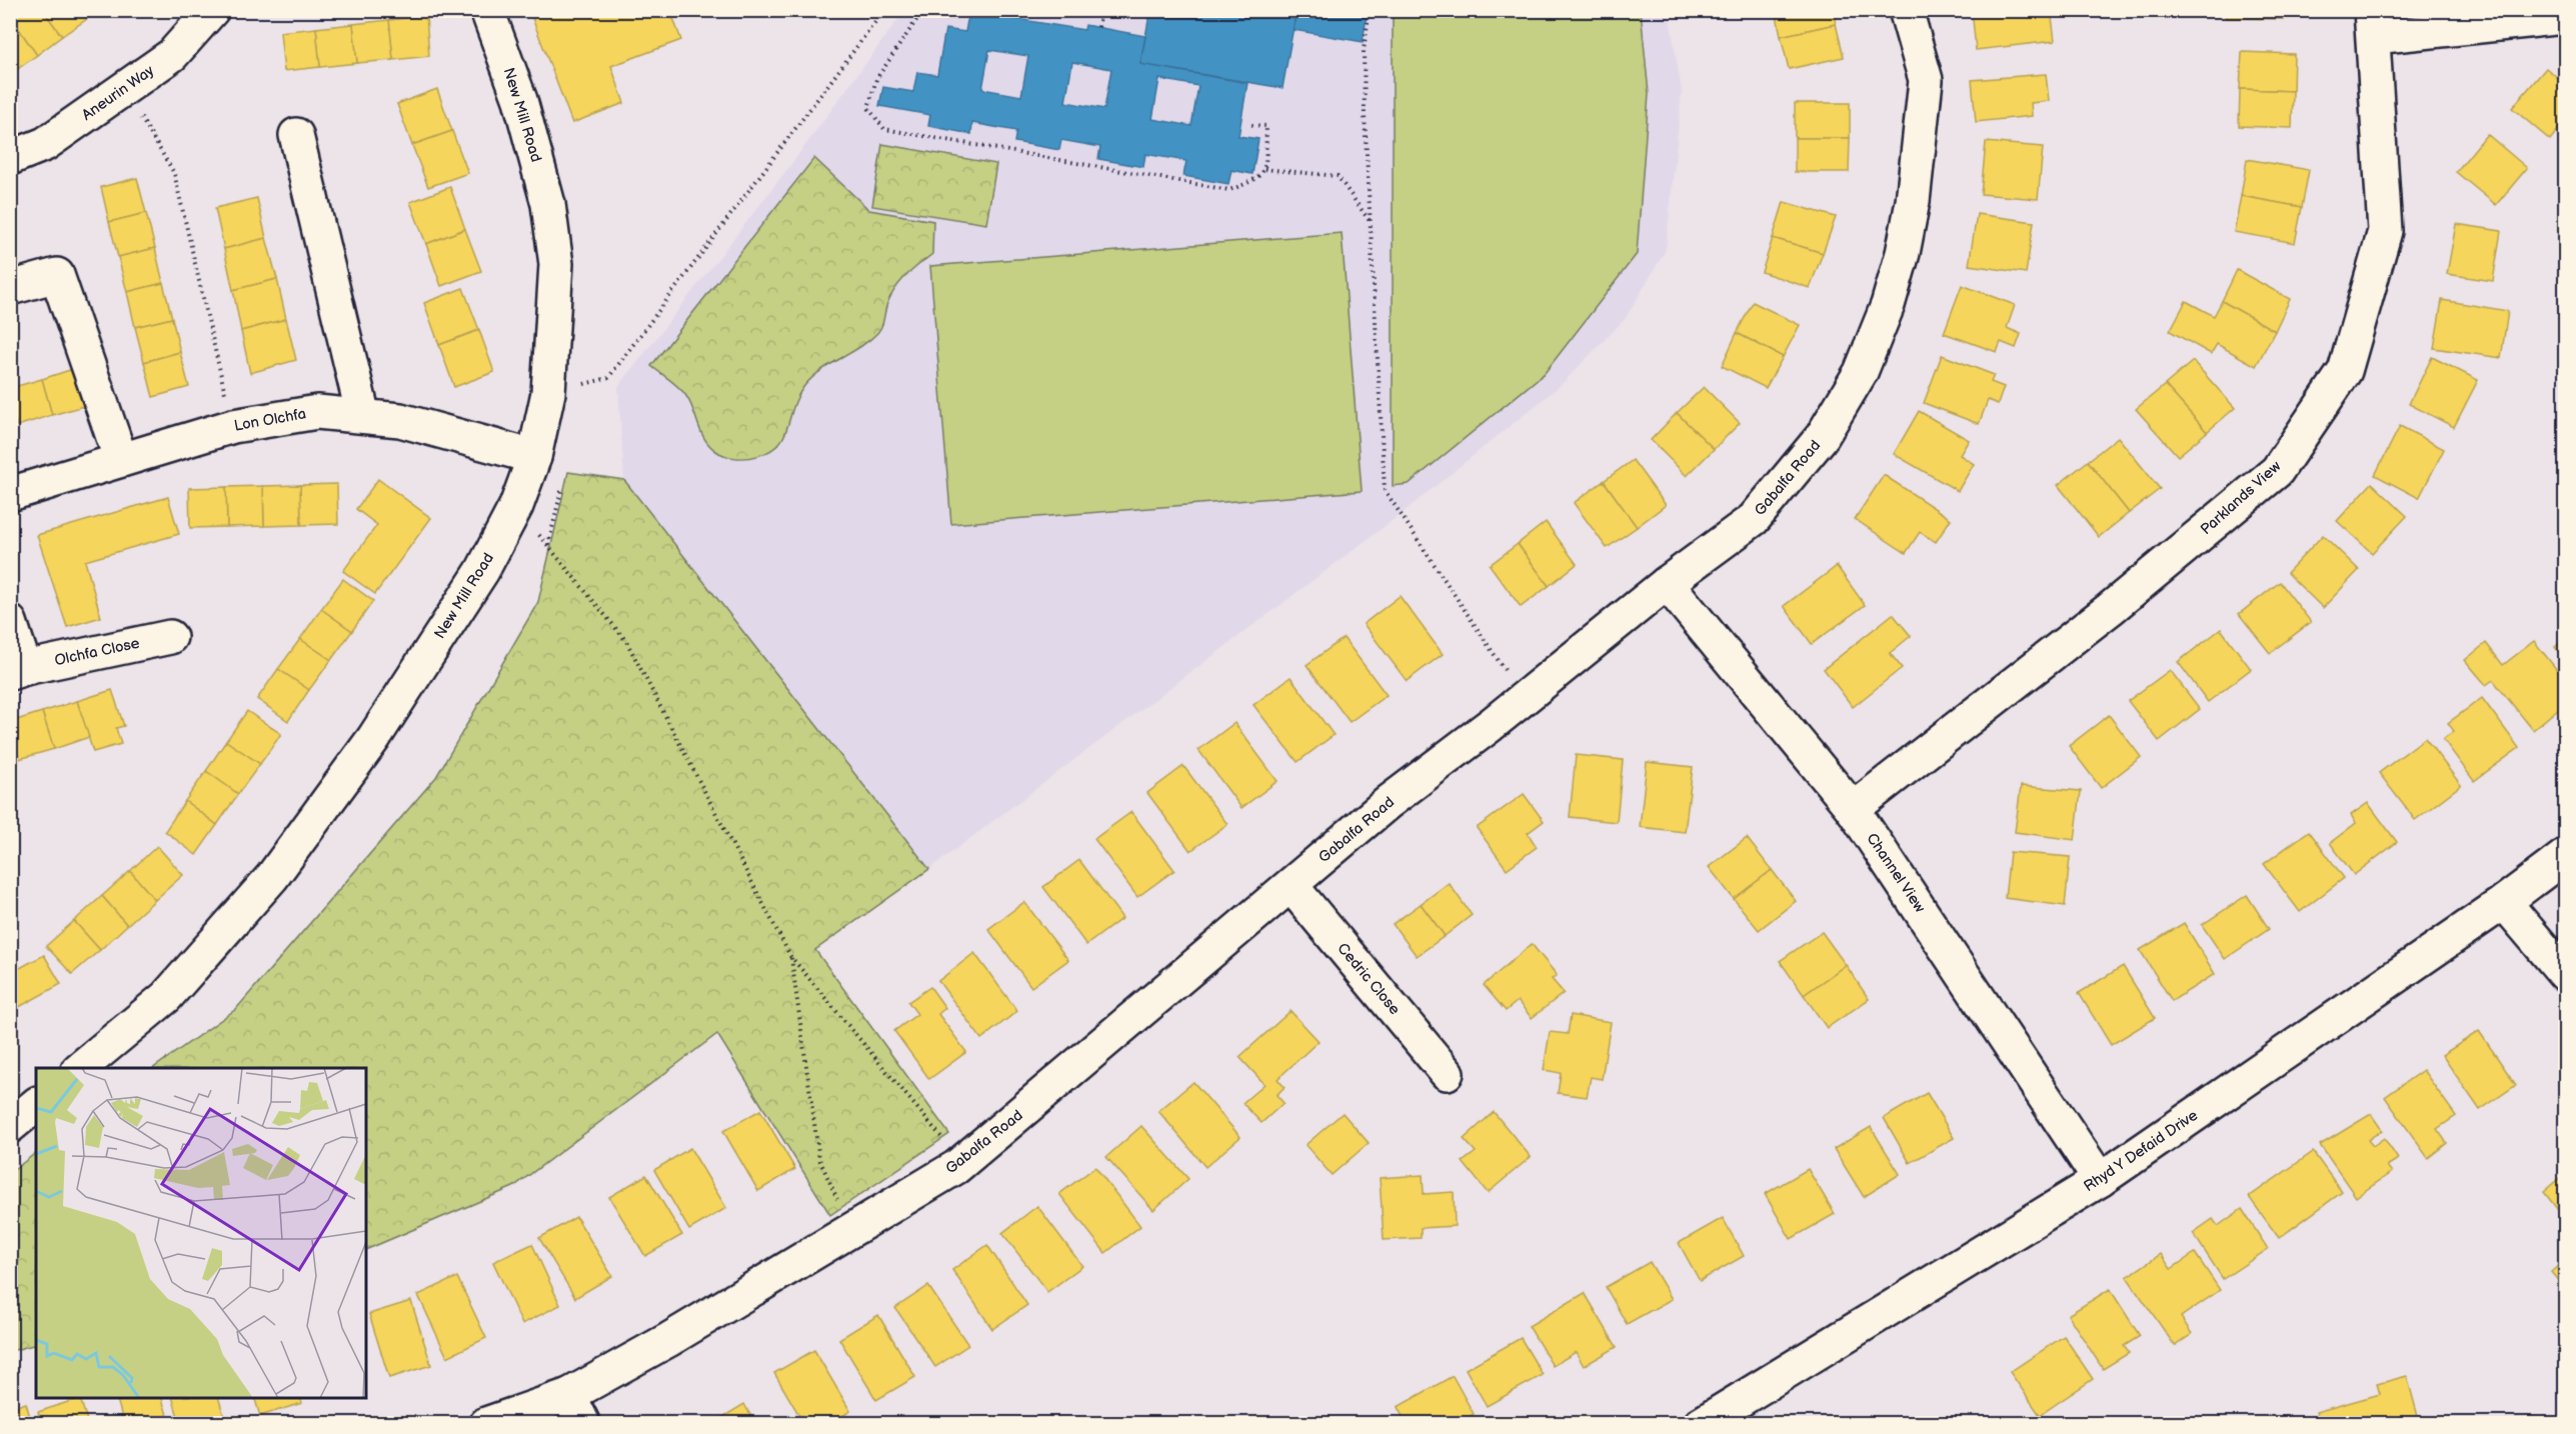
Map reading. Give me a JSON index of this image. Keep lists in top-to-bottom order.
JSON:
{
  "streets": {
    "street": [
      "Aneurin Way",
      "New Mill Road",
      "Lon Olchfa",
      "Gabalfa Road",
      "Parklands View",
      "Olchfa Close",
      "Channel View",
      "Cedric Close",
      "Rhyd Y Defaid Drive"
    ]
  },
  "crossings": [
    ["New Mill Road", "Lon Olchfa"],
    ["Gabalfa Road", "Channel View"],
    ["Gabalfa Road", "Cedric Close"],
    ["Parklands View", "Channel View"],
    ["Channel View", "Rhyd Y Defaid Drive"]
  ]
}
